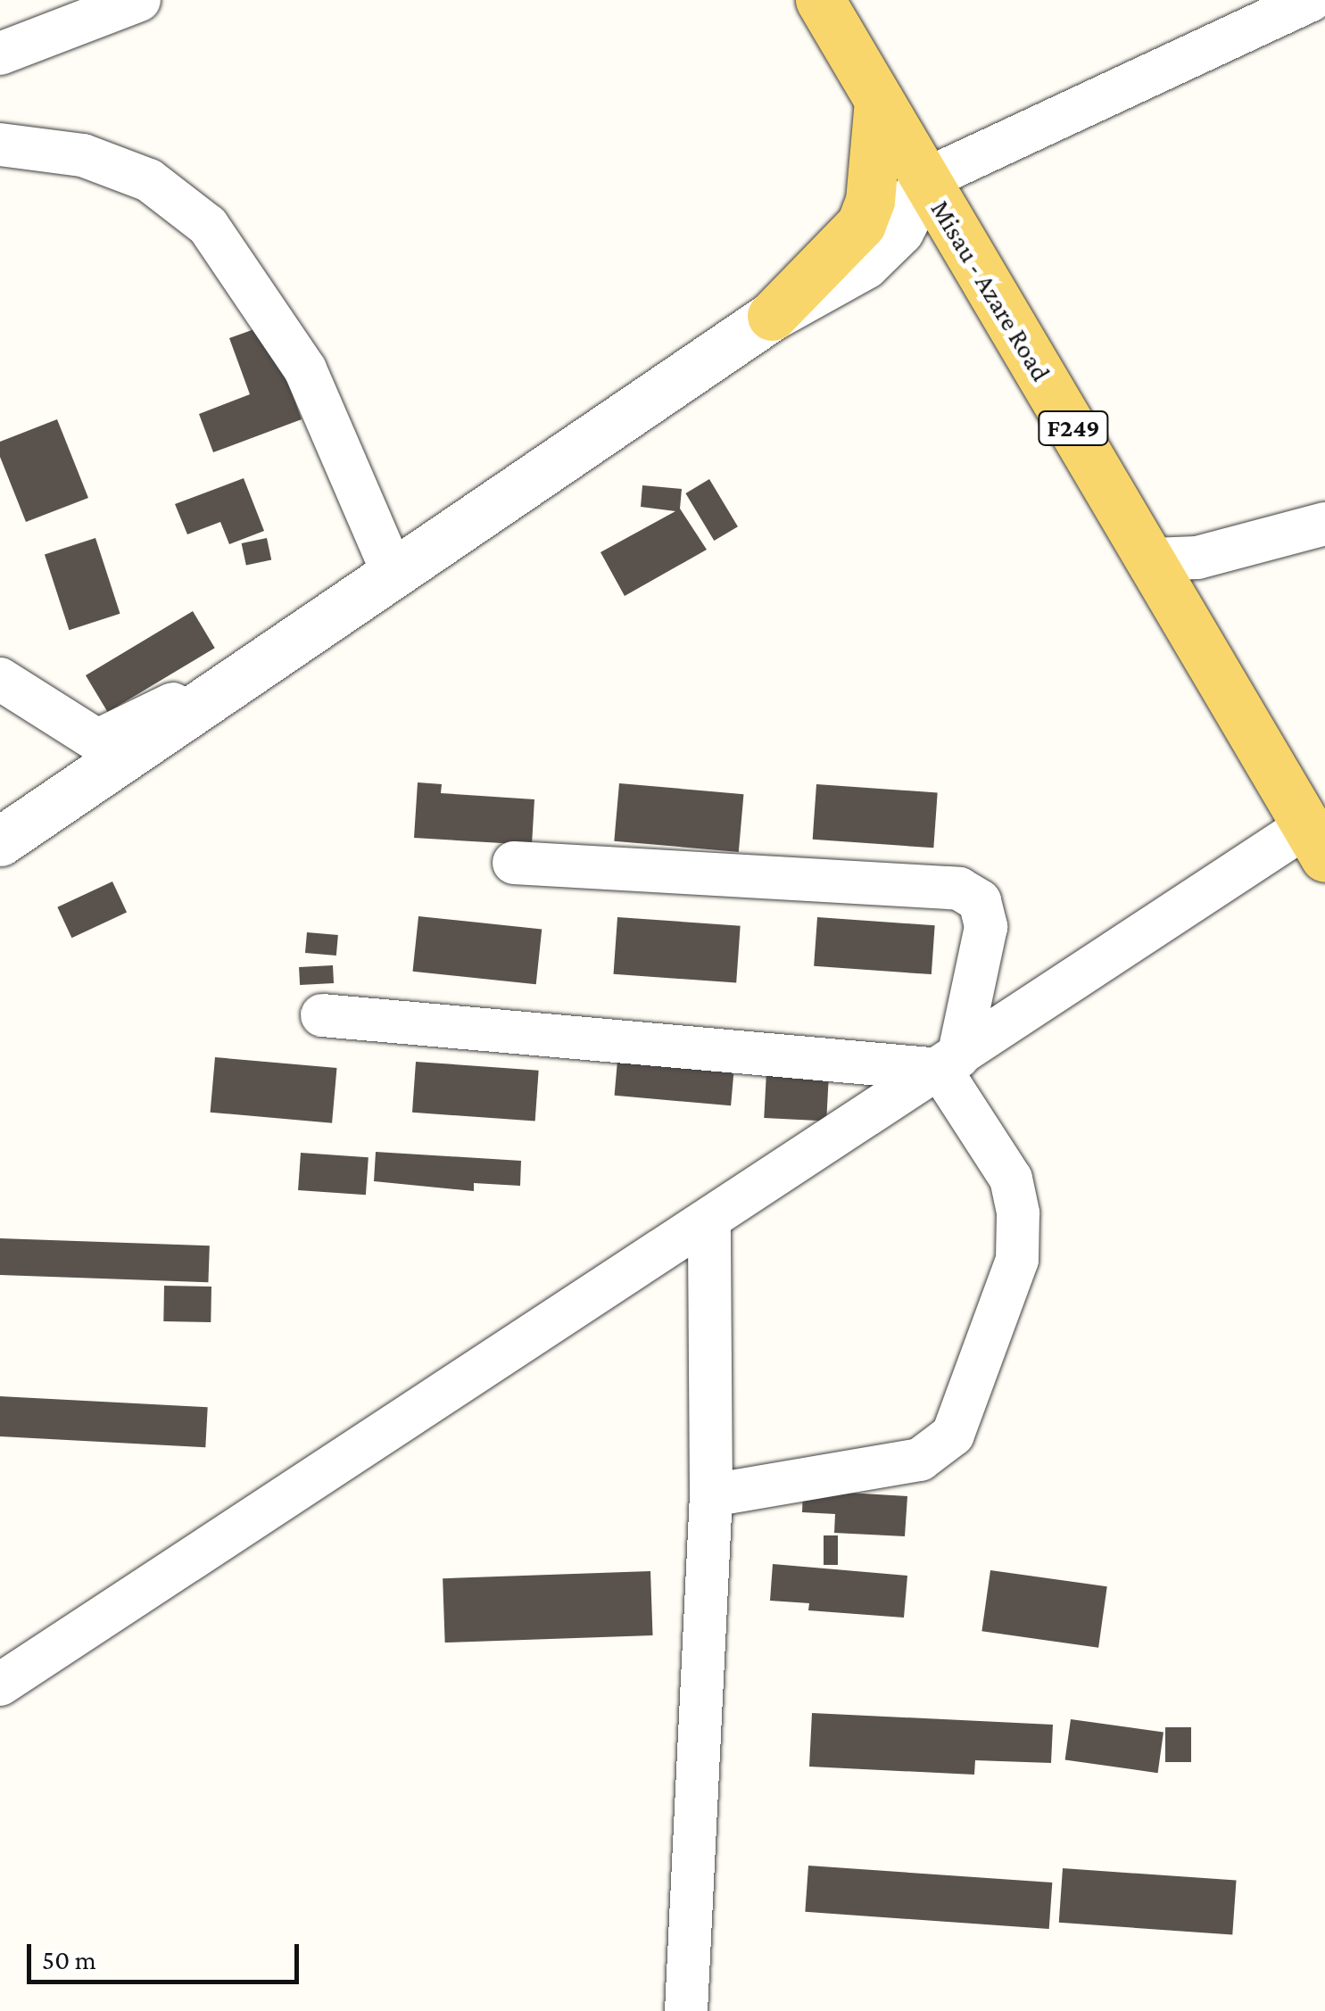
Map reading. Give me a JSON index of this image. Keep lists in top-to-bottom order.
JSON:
{
  "streets": {
    "main road": ["Misau - Azare Road", "F249"]
  },
  "scale_bar": "50 m"
}
